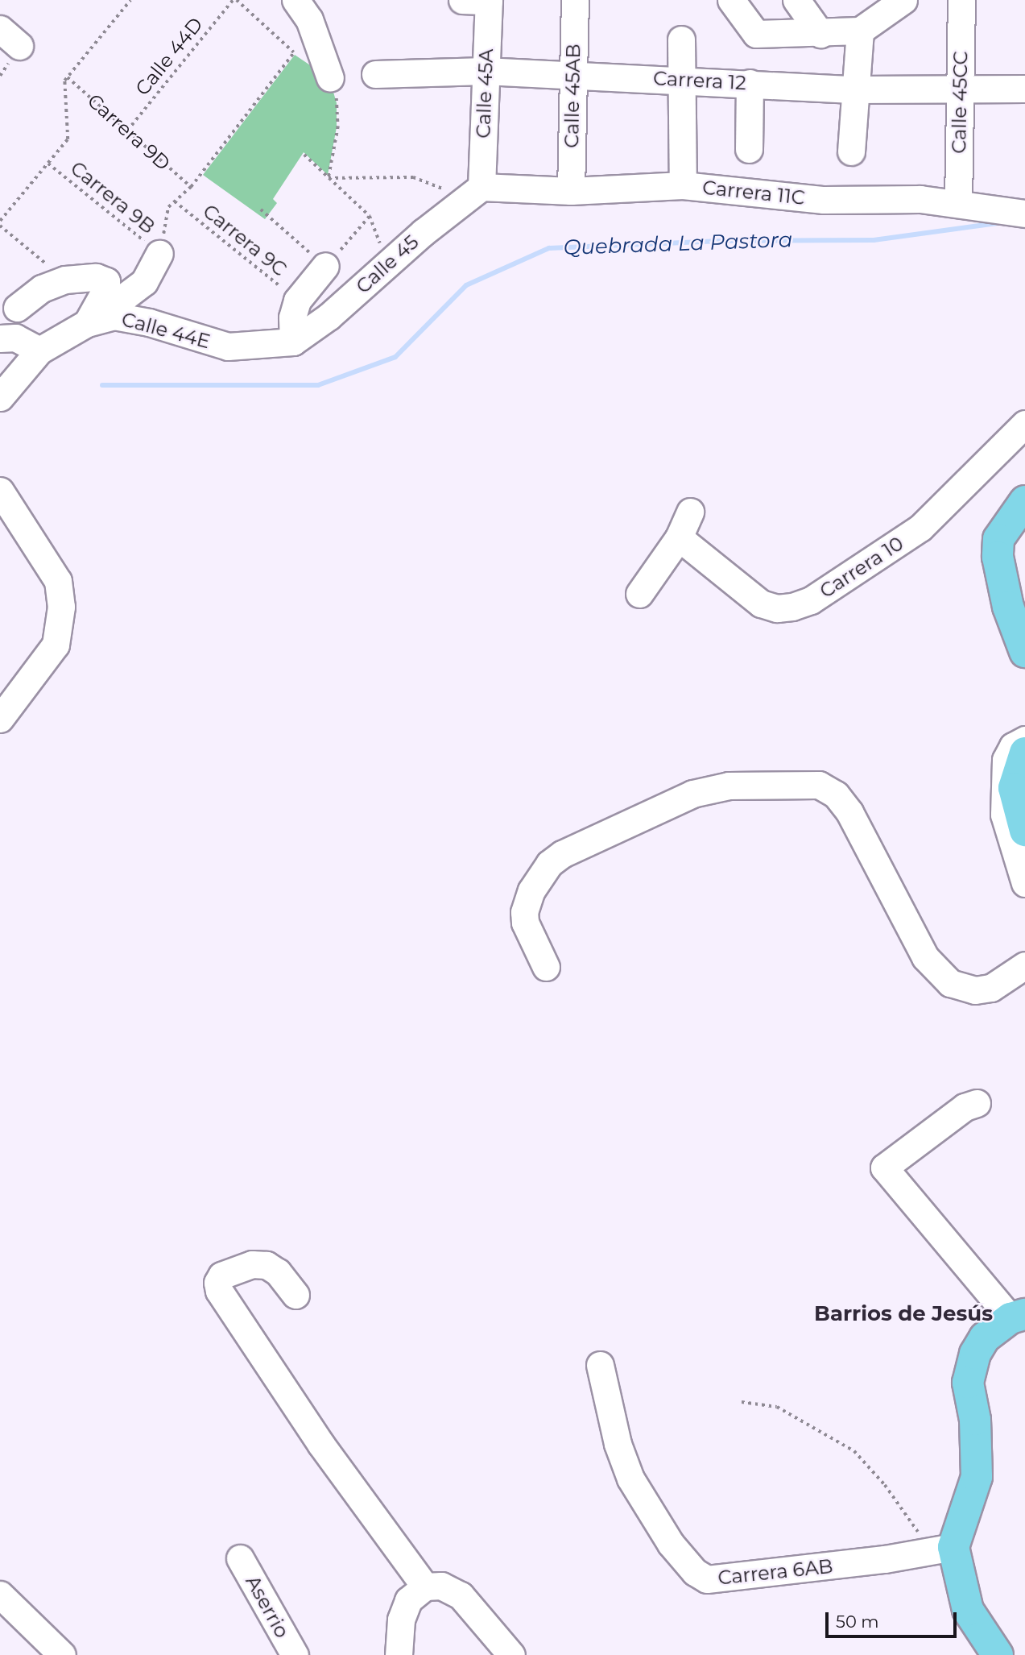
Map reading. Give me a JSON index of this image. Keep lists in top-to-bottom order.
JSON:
{
  "streets": {
    "street": [
      "Carrera 12",
      "Calle 45A",
      "Calle 45AB",
      "Calle 45CC",
      "Carrera 11C",
      "Calle 45",
      "Calle 44E",
      "Carrera 10",
      "Carrera 6AB",
      "Aserrio"
    ],
    "path": [
      "Calle 44D",
      "Carrera 9D",
      "Carrera 9B",
      "Carrera 9C"
    ]
  },
  "crossings": [
    ["Calle 44D", "Carrera 9D"],
    ["Carrera 12", "Calle 45A"],
    ["Carrera 12", "Calle 45AB"],
    ["Carrera 12", "Calle 45CC"],
    ["Calle 45A", "Carrera 11C"],
    ["Calle 45A", "Calle 45"],
    ["Calle 45AB", "Carrera 11C"],
    ["Calle 45CC", "Carrera 11C"],
    ["Carrera 11C", "Calle 45"],
    ["Calle 45", "Calle 44E"]
  ],
  "districts": ["Barrios de Jesús"],
  "water": ["Quebrada La Pastora"],
  "scale_bar": "50 m"
}
